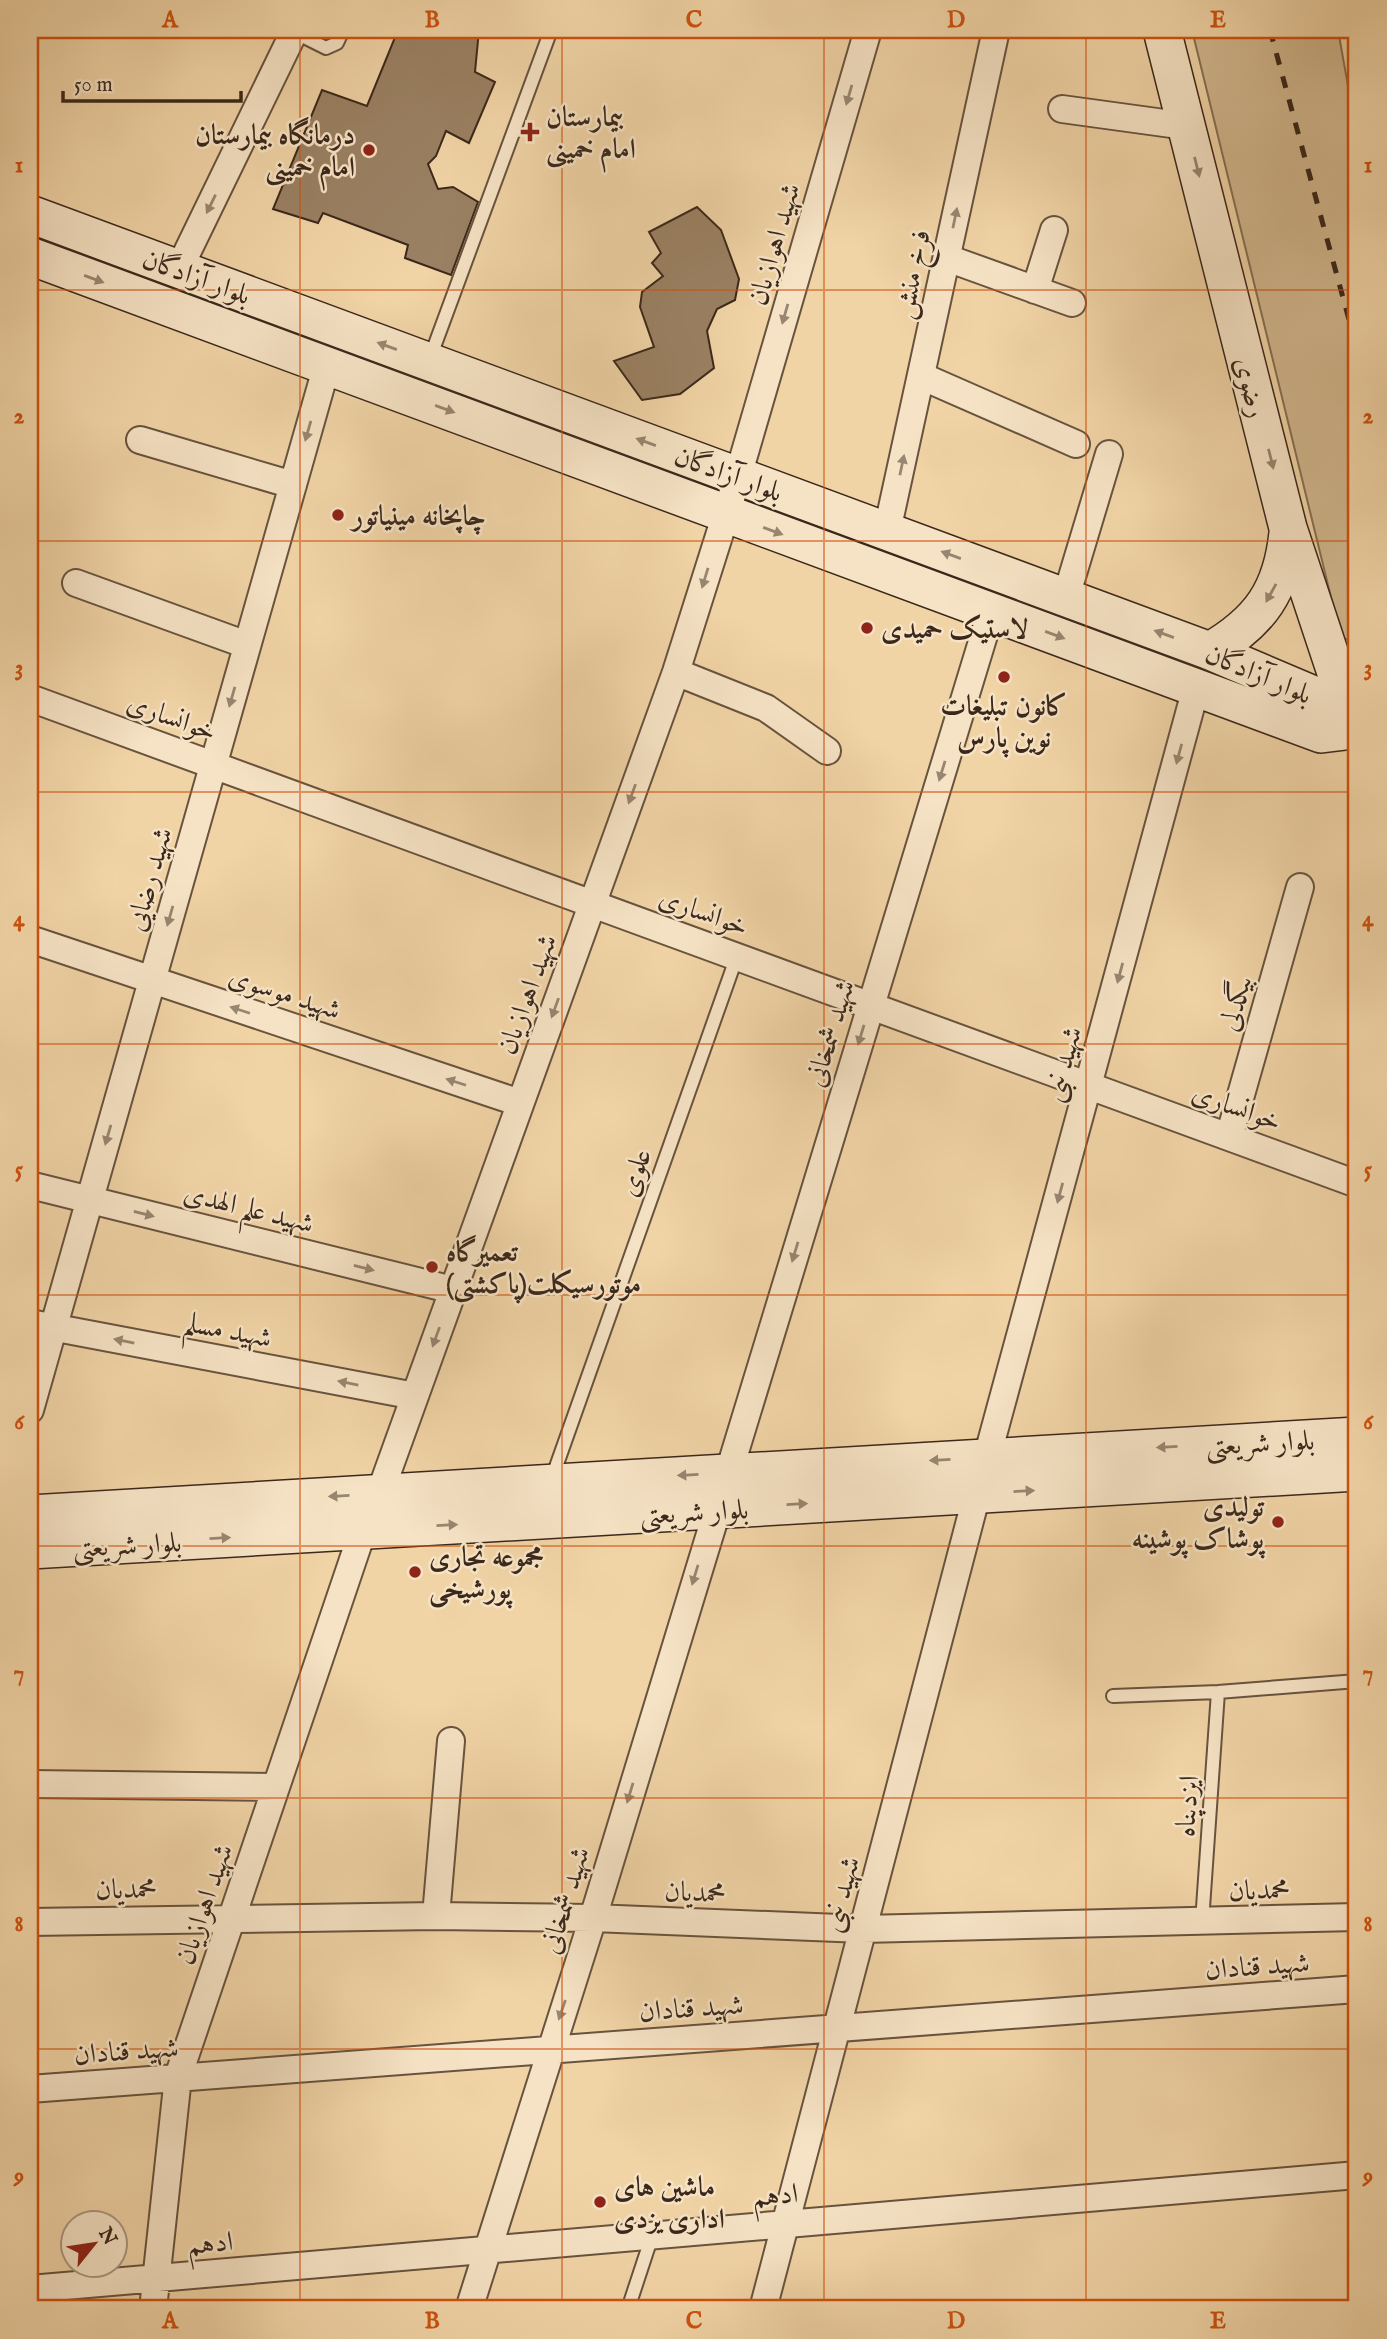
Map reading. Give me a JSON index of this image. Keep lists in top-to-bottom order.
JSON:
{
  "streets": {
    "main road": ["بلوار آزادگان", "رضوی", "بلوار شریعتی"],
    "street": [
      "شهید اهوازیان",
      "فرخ منش",
      "خوانساری",
      "شهید رضایی",
      "شهید موسوی",
      "بیگدلی",
      "شهید شمخانی",
      "شهید نبی",
      "شهید علم الهدی",
      "شهید مسلم",
      "محمدیان",
      "شهید قنادان",
      "ادهم"
    ],
    "lane": ["علوی", "ایزدپناه"]
  },
  "crossings": [
    ["شهید اهوازیان", "بلوار آزادگان"],
    ["شهید اهوازیان", "خوانساری"],
    ["شهید اهوازیان", "شهید موسوی"],
    ["شهید اهوازیان", "شهید علم الهدی"],
    ["شهید اهوازیان", "شهید مسلم"],
    ["شهید اهوازیان", "بلوار شریعتی"],
    ["شهید اهوازیان", "محمدیان"],
    ["شهید اهوازیان", "شهید قنادان"],
    ["شهید اهوازیان", "ادهم"],
    ["فرخ منش", "بلوار آزادگان"],
    ["بلوار آزادگان", "رضوی"],
    ["بلوار آزادگان", "شهید رضایی"],
    ["بلوار آزادگان", "شهید شمخانی"],
    ["بلوار آزادگان", "شهید نبی"],
    ["خوانساری", "شهید رضایی"],
    ["خوانساری", "بیگدلی"],
    ["خوانساری", "شهید شمخانی"],
    ["خوانساری", "شهید نبی"],
    ["خوانساری", "علوی"],
    ["شهید رضایی", "شهید موسوی"],
    ["شهید رضایی", "شهید علم الهدی"],
    ["شهید رضایی", "شهید مسلم"],
    ["شهید شمخانی", "بلوار شریعتی"],
    ["شهید شمخانی", "محمدیان"],
    ["شهید شمخانی", "شهید قنادان"],
    ["شهید شمخانی", "ادهم"],
    ["شهید نبی", "بلوار شریعتی"],
    ["شهید نبی", "محمدیان"],
    ["شهید نبی", "شهید قنادان"],
    ["شهید نبی", "ادهم"],
    ["علوی", "بلوار شریعتی"],
    ["ایزدپناه", "محمدیان"]
  ],
  "one_way": [
    "شهید اهوازیان",
    "رضوی",
    "شهید رضایی",
    "شهید موسوی",
    "شهید شمخانی",
    "شهید نبی",
    "شهید علم الهدی",
    "شهید مسلم"
  ],
  "places": {
    "health": ["بیمارستان امام خمینی"],
    "other": [
      "درمانگاه بیمارستان امام خمینی",
      "چاپخانه مینیاتور",
      "لاستیک حمیدی",
      "کانون تبلیغات نوین پارس",
      "تعمیرگاه موتورسیکلت(پاکشتی)",
      "تولیدی پوشاک پوشینه",
      "مجموعه تجاری پورشیخی",
      "ماشین های اداری یزدی"
    ]
  },
  "scale_bar": "50 m",
  "north": "top right",
  "grid": {
    "columns": [
      "A",
      "B",
      "C",
      "D",
      "E"
    ],
    "rows": [
      "1",
      "2",
      "3",
      "4",
      "5",
      "6",
      "7",
      "8",
      "9"
    ]
  }
}
